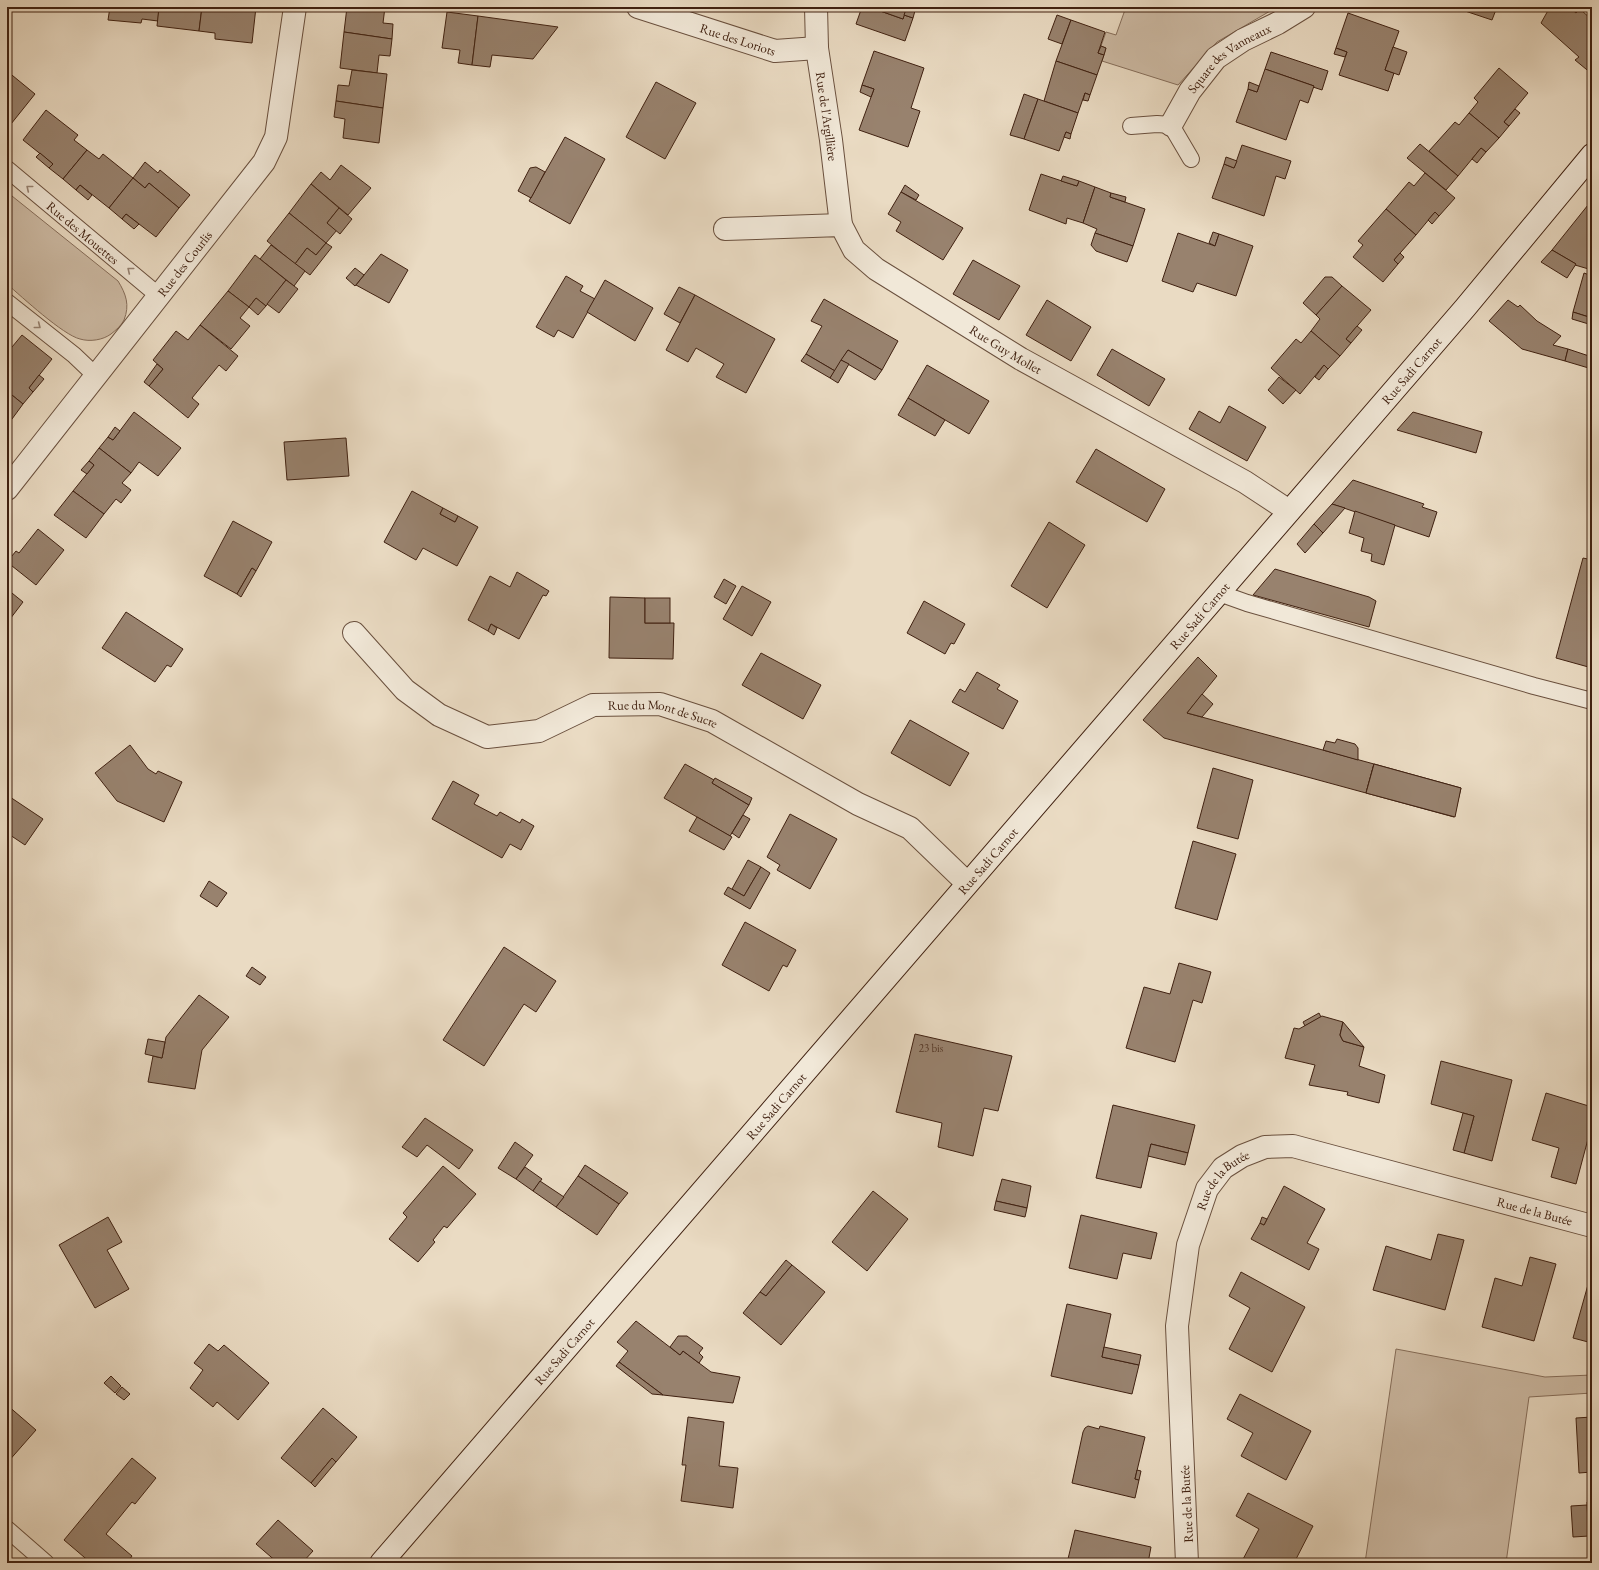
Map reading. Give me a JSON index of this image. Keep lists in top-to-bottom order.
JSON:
{
  "streets": {
    "street": [
      "Rue des Loriots",
      "Square des Vanneaux",
      "Rue de l'Argillière",
      "Rue des Courlis",
      "Rue Guy Mollet",
      "Rue Sadi Carnot",
      "Rue du Mont de Sucre",
      "Rue de la Butée"
    ],
    "lane": ["Rue des Mouettes"]
  },
  "crossings": [
    ["Rue des Loriots", "Rue de l'Argillière"],
    ["Rue de l'Argillière", "Rue Guy Mollet"],
    ["Rue des Mouettes", "Rue des Courlis"],
    ["Rue Guy Mollet", "Rue Sadi Carnot"],
    ["Rue Sadi Carnot", "Rue du Mont de Sucre"]
  ],
  "house_numbers": ["23 bis"]
}
